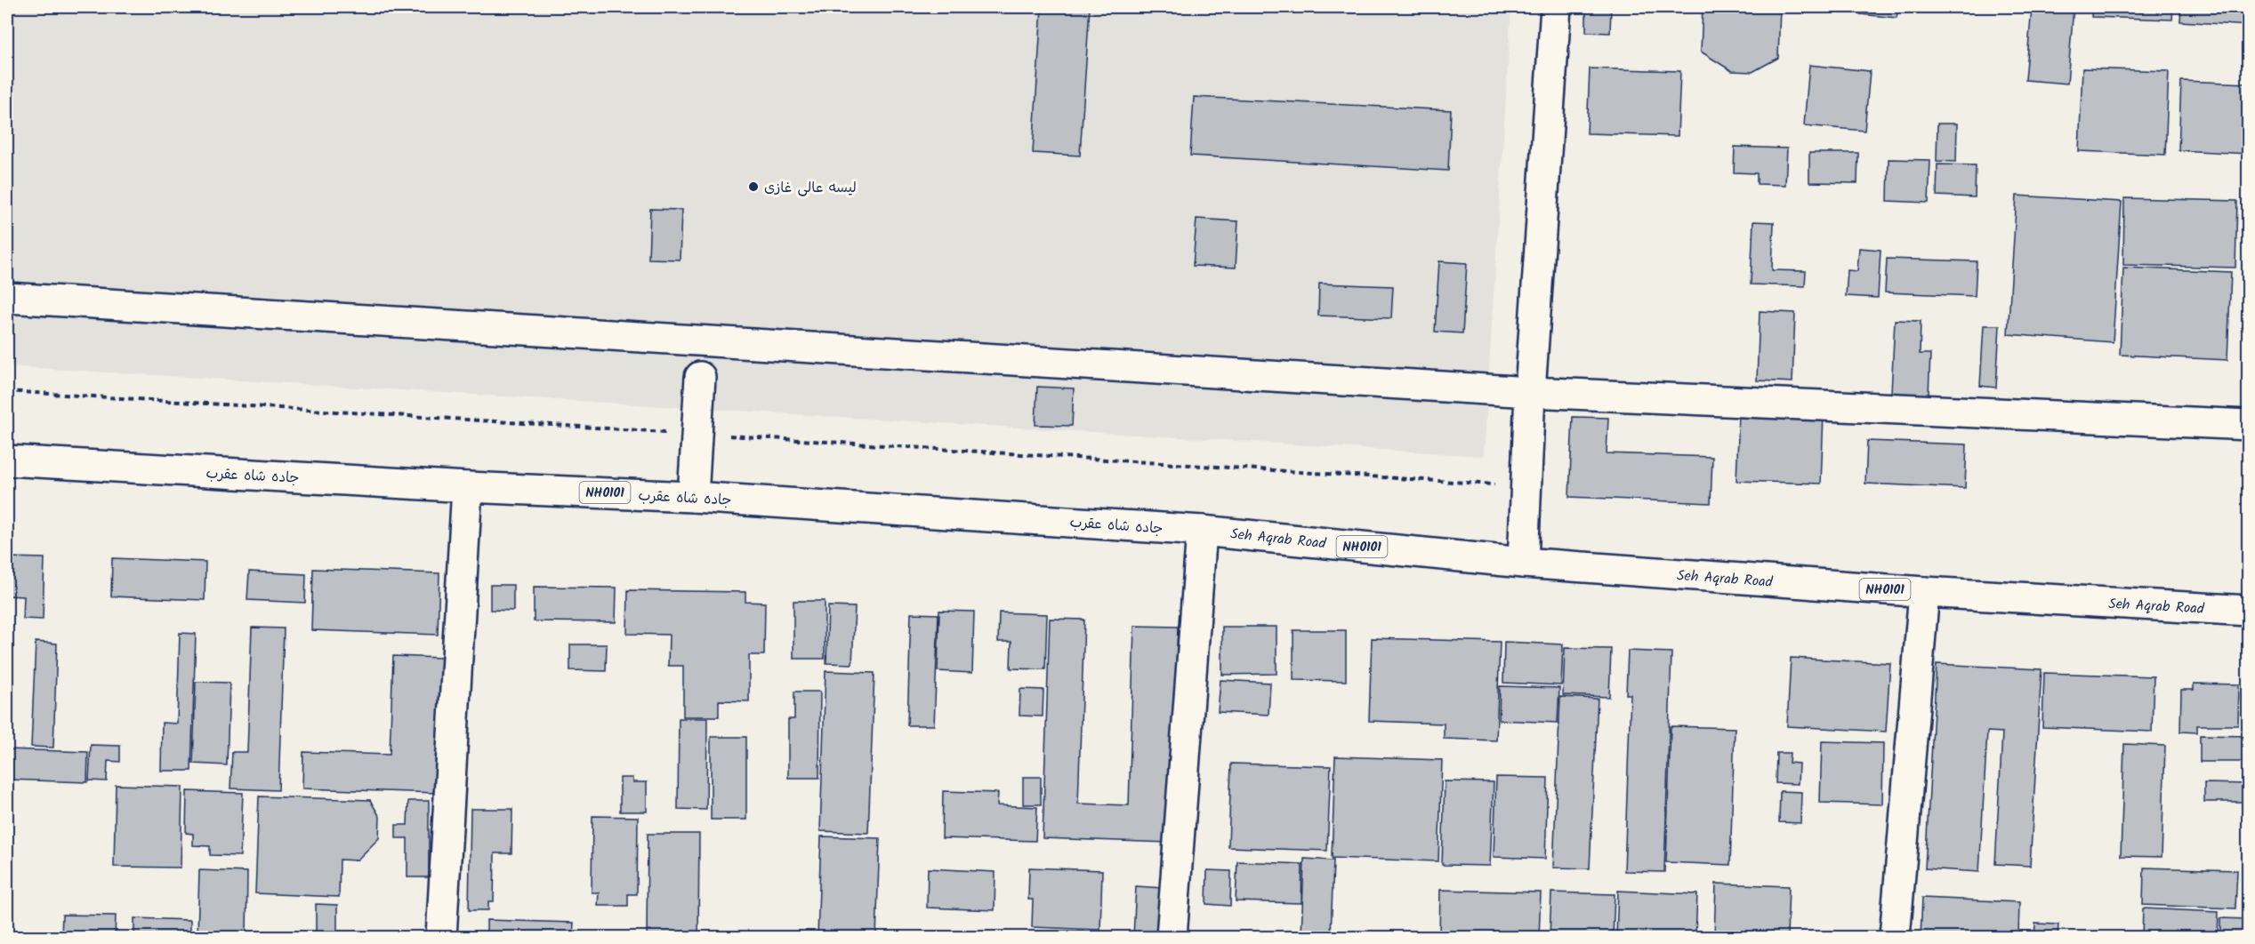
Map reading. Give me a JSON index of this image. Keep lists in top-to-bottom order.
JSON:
{
  "streets": {
    "main road": ["جاده شاه عقرب", "NH0101", "Seh Aqrab Road"]
  },
  "crossings": [
    ["جاده شاه عقرب", "Seh Aqrab Road"]
  ],
  "places": ["لیسه عالی غازی"]
}
